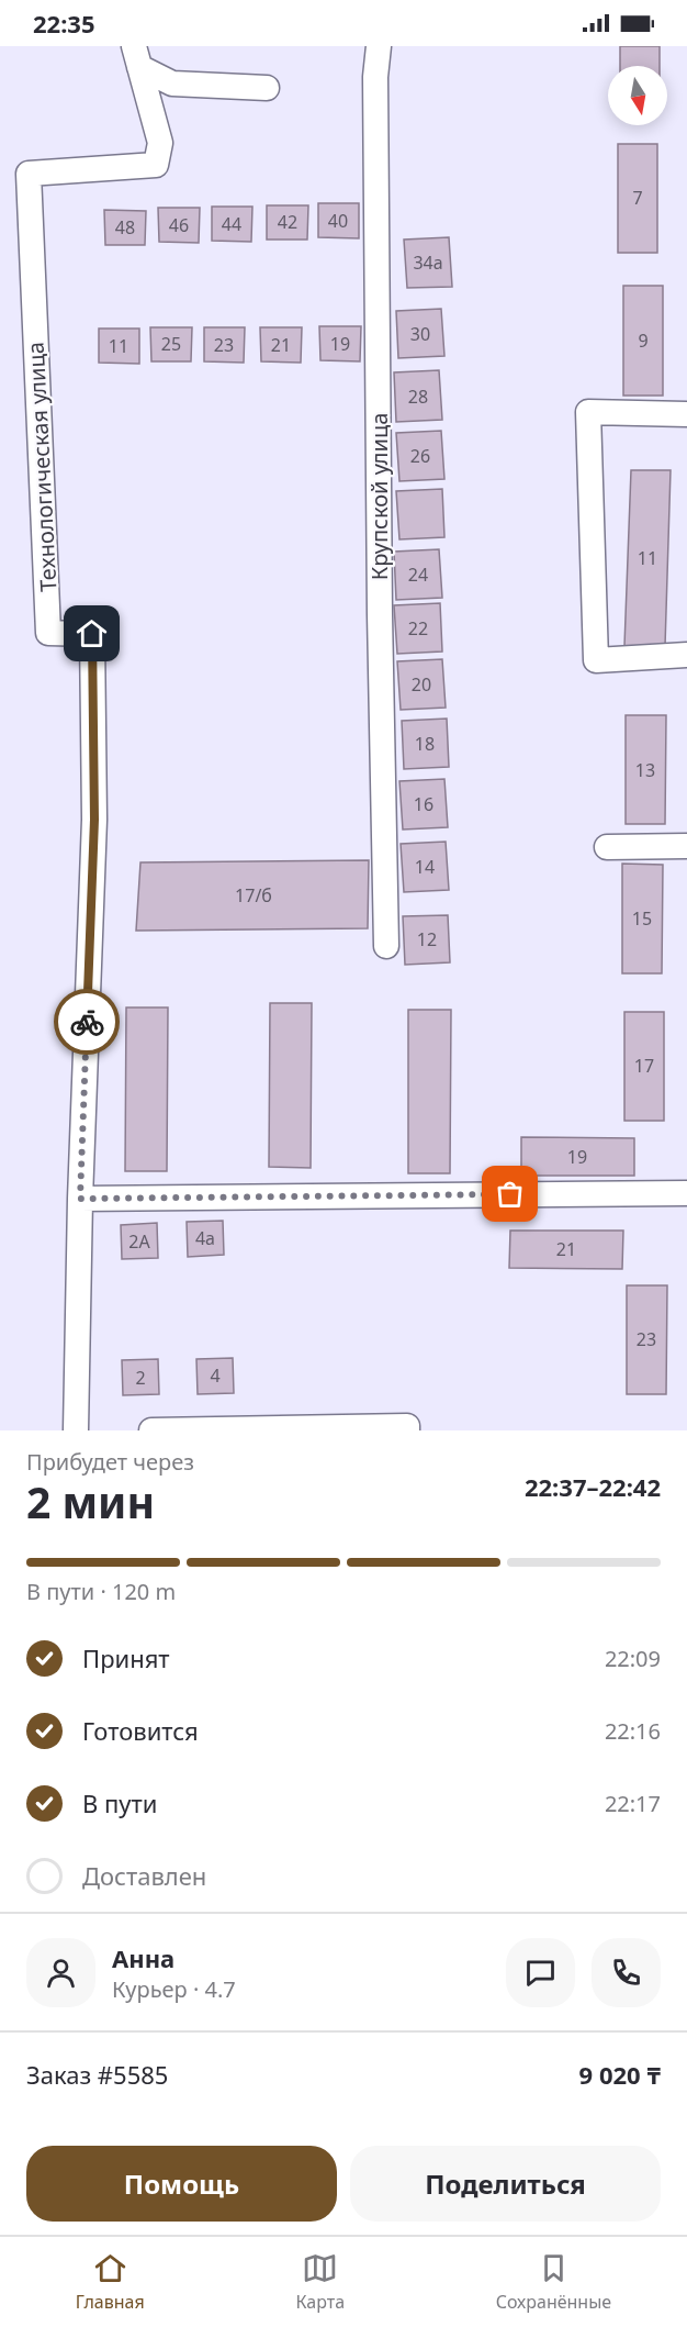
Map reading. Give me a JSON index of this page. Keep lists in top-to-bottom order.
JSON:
{
  "streets": {
    "street": ["Технологическая улица", "Крупской улица"]
  },
  "house_numbers": [
    "7",
    "40",
    "42",
    "44",
    "46",
    "48",
    "34а",
    "30",
    "9",
    "25",
    "19",
    "23",
    "21",
    "11",
    "28",
    "26",
    "11",
    "24",
    "22",
    "20",
    "18",
    "13",
    "16",
    "14",
    "17/б",
    "15",
    "12",
    "17",
    "19",
    "4а",
    "2А",
    "21",
    "23",
    "4",
    "2"
  ],
  "north": "bottom",
  "page": {
    "status": "22:35",
    "heading": ["2 мин", "Прибудет через", "22:37–22:42"],
    "panel": [
      "Анна",
      "Курьер · 4.7",
      "Заказ #5585",
      "9 020 ₸"
    ],
    "bar": "В пути · 120 m",
    "list": [
      ["Принят", "22:09"],
      ["Готовится", "22:16"],
      ["В пути", "22:17"],
      "Доставлен"
    ],
    "buttons": ["Помощь", "Поделиться"],
    "tabs": ["Главная", "Карта", "Сохранённые"]
  }
}
